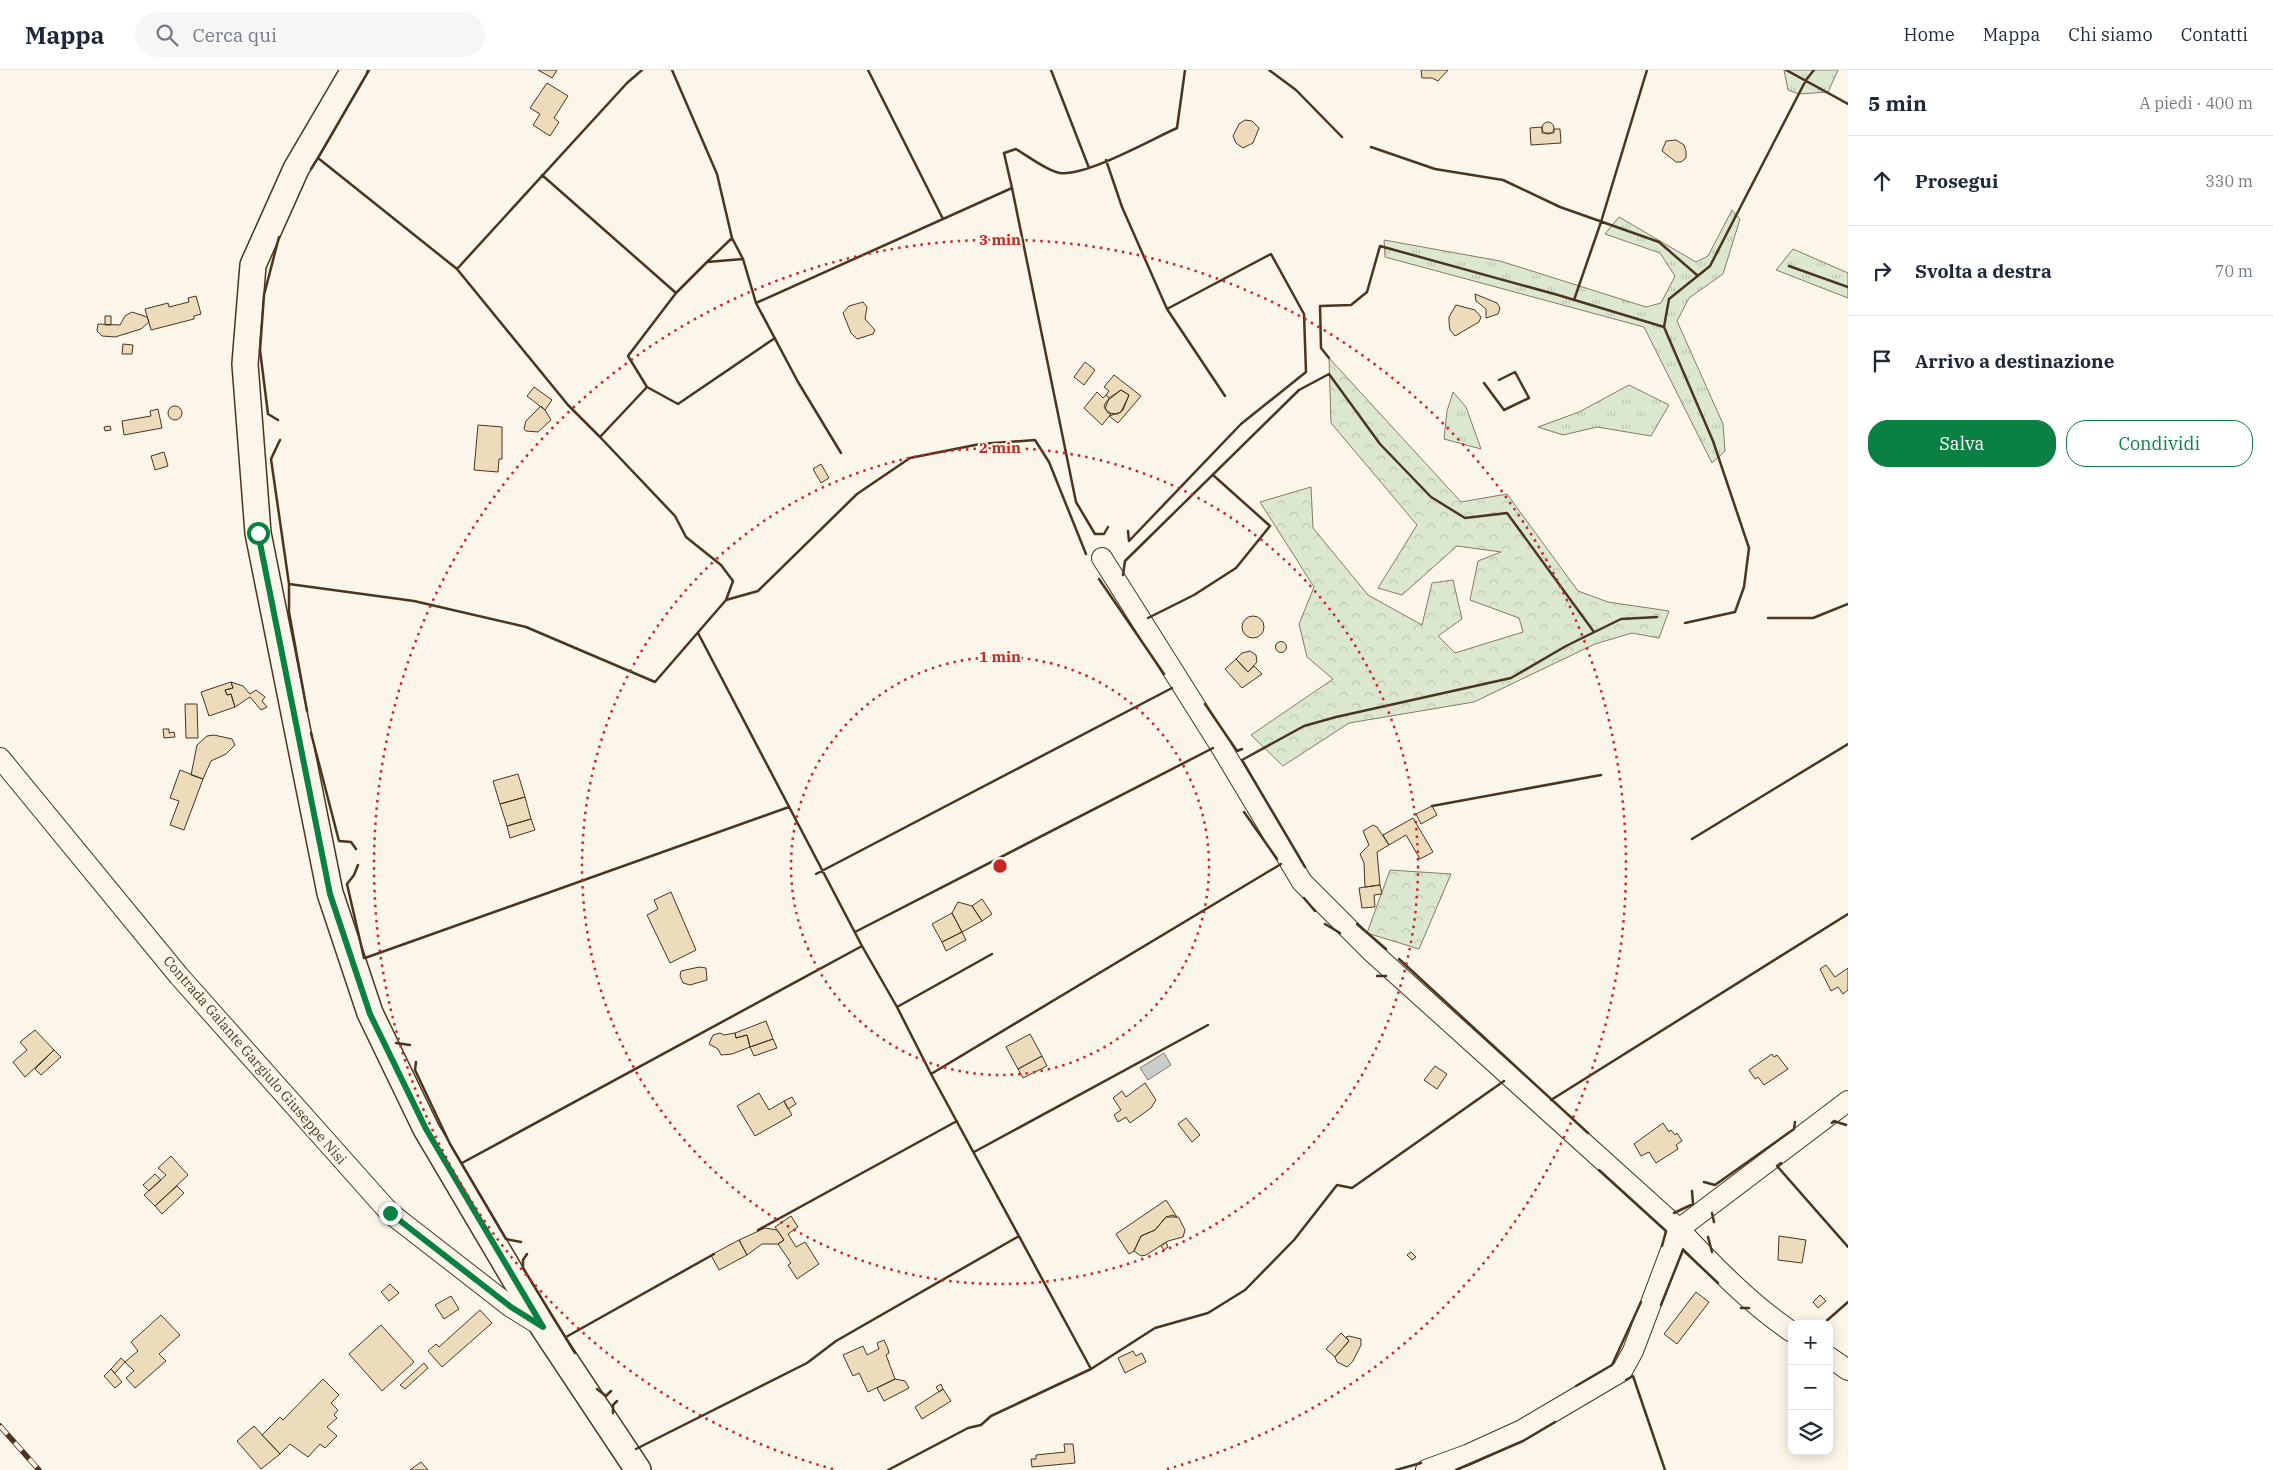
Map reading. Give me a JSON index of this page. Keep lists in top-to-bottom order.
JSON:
{
  "streets": {
    "street": ["Contrada Galante Gargiulo Giuseppe Nisi"]
  },
  "page": {
    "header": "Mappa",
    "search": "Cerca qui",
    "nav": [
      "Home",
      "Mappa",
      "Chi siamo",
      "Contatti"
    ],
    "heading": ["5 min", "A piedi · 400 m"],
    "list": [
      ["Prosegui", "330 m"],
      ["Svolta a destra", "70 m"],
      "Arrivo a destinazione"
    ],
    "buttons": ["Salva", "Condividi"],
    "map_buttons": ["+", "−"]
  },
  "rings": ["3 min", "2 min", "1 min"]
}
